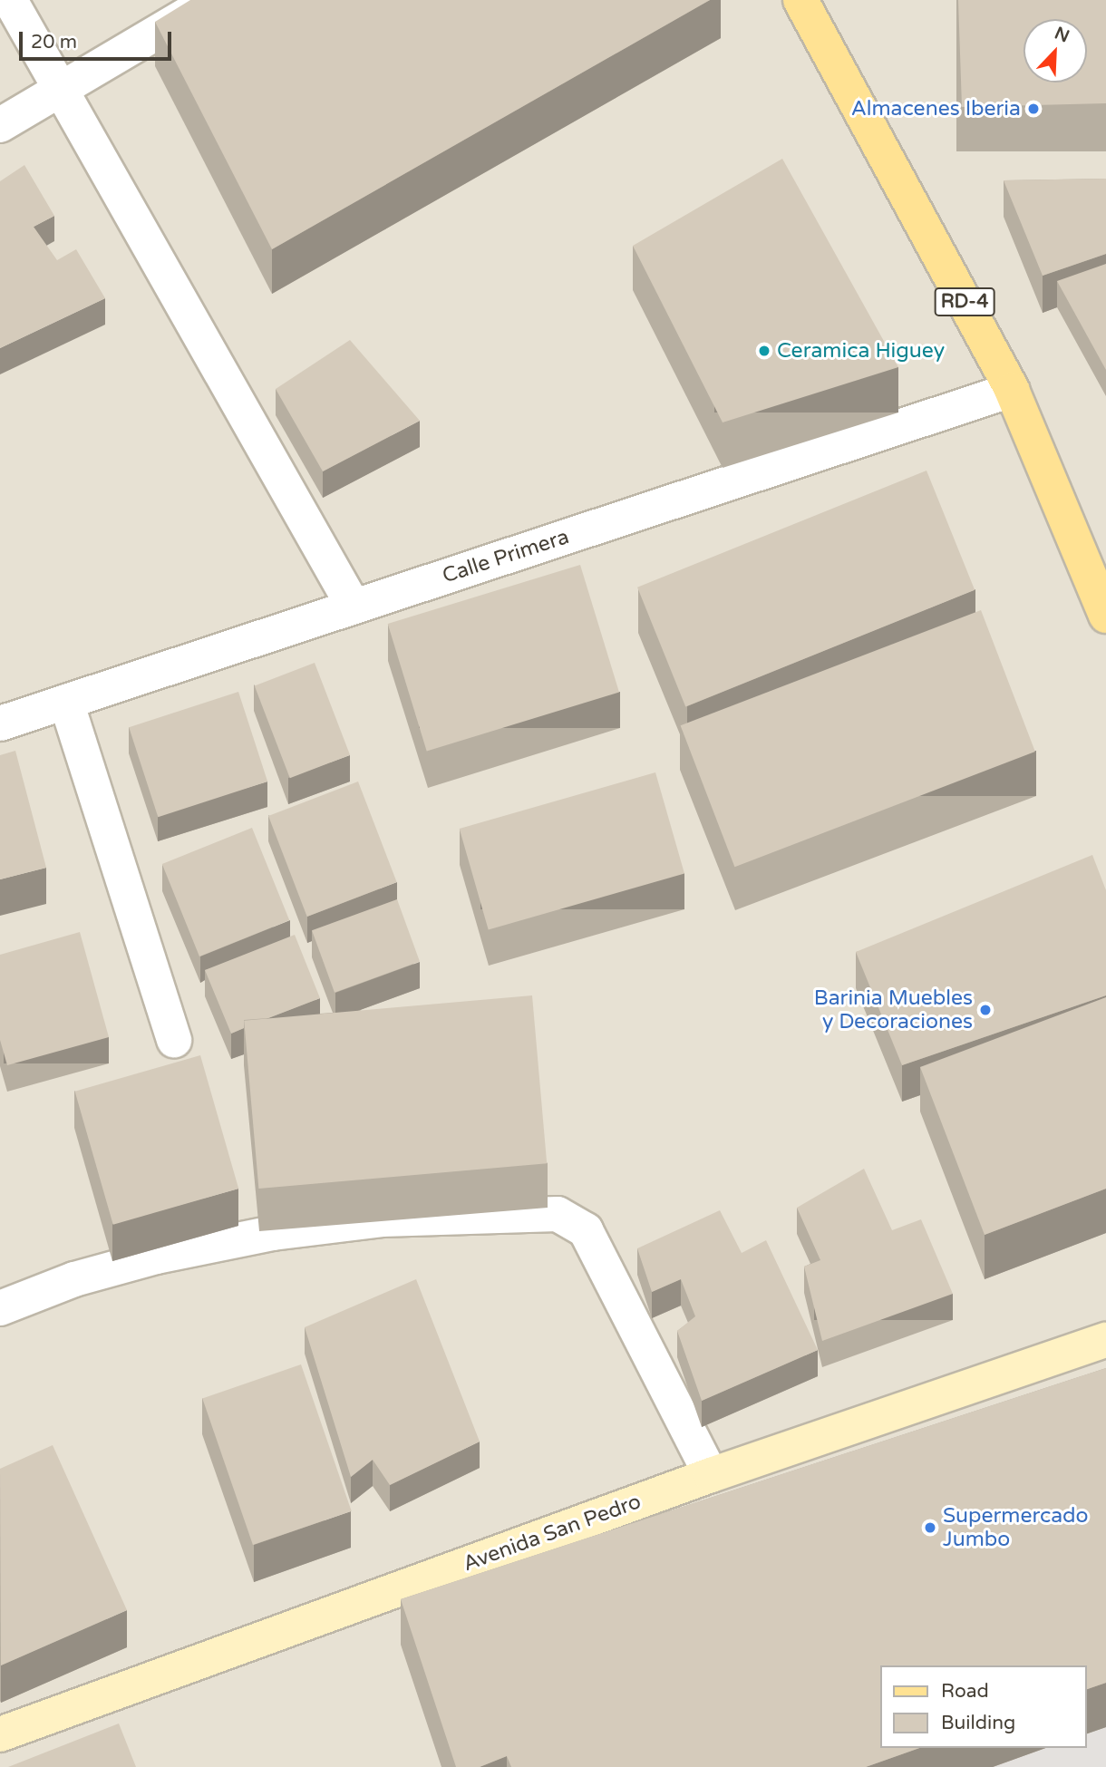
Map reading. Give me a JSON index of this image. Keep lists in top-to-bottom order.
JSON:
{
  "streets": {
    "main road": ["RD-4"],
    "street": ["Calle Primera", "Avenida San Pedro"]
  },
  "crossings": [
    ["RD-4", "Calle Primera"]
  ],
  "places": [
    "Almacenes Iberia",
    "Ceramica Higuey",
    "Barinia Muebles y Decoraciones",
    "Supermercado Jumbo"
  ],
  "legend": ["Road", "Building"],
  "scale_bar": "20 m",
  "north": "top right"
}
